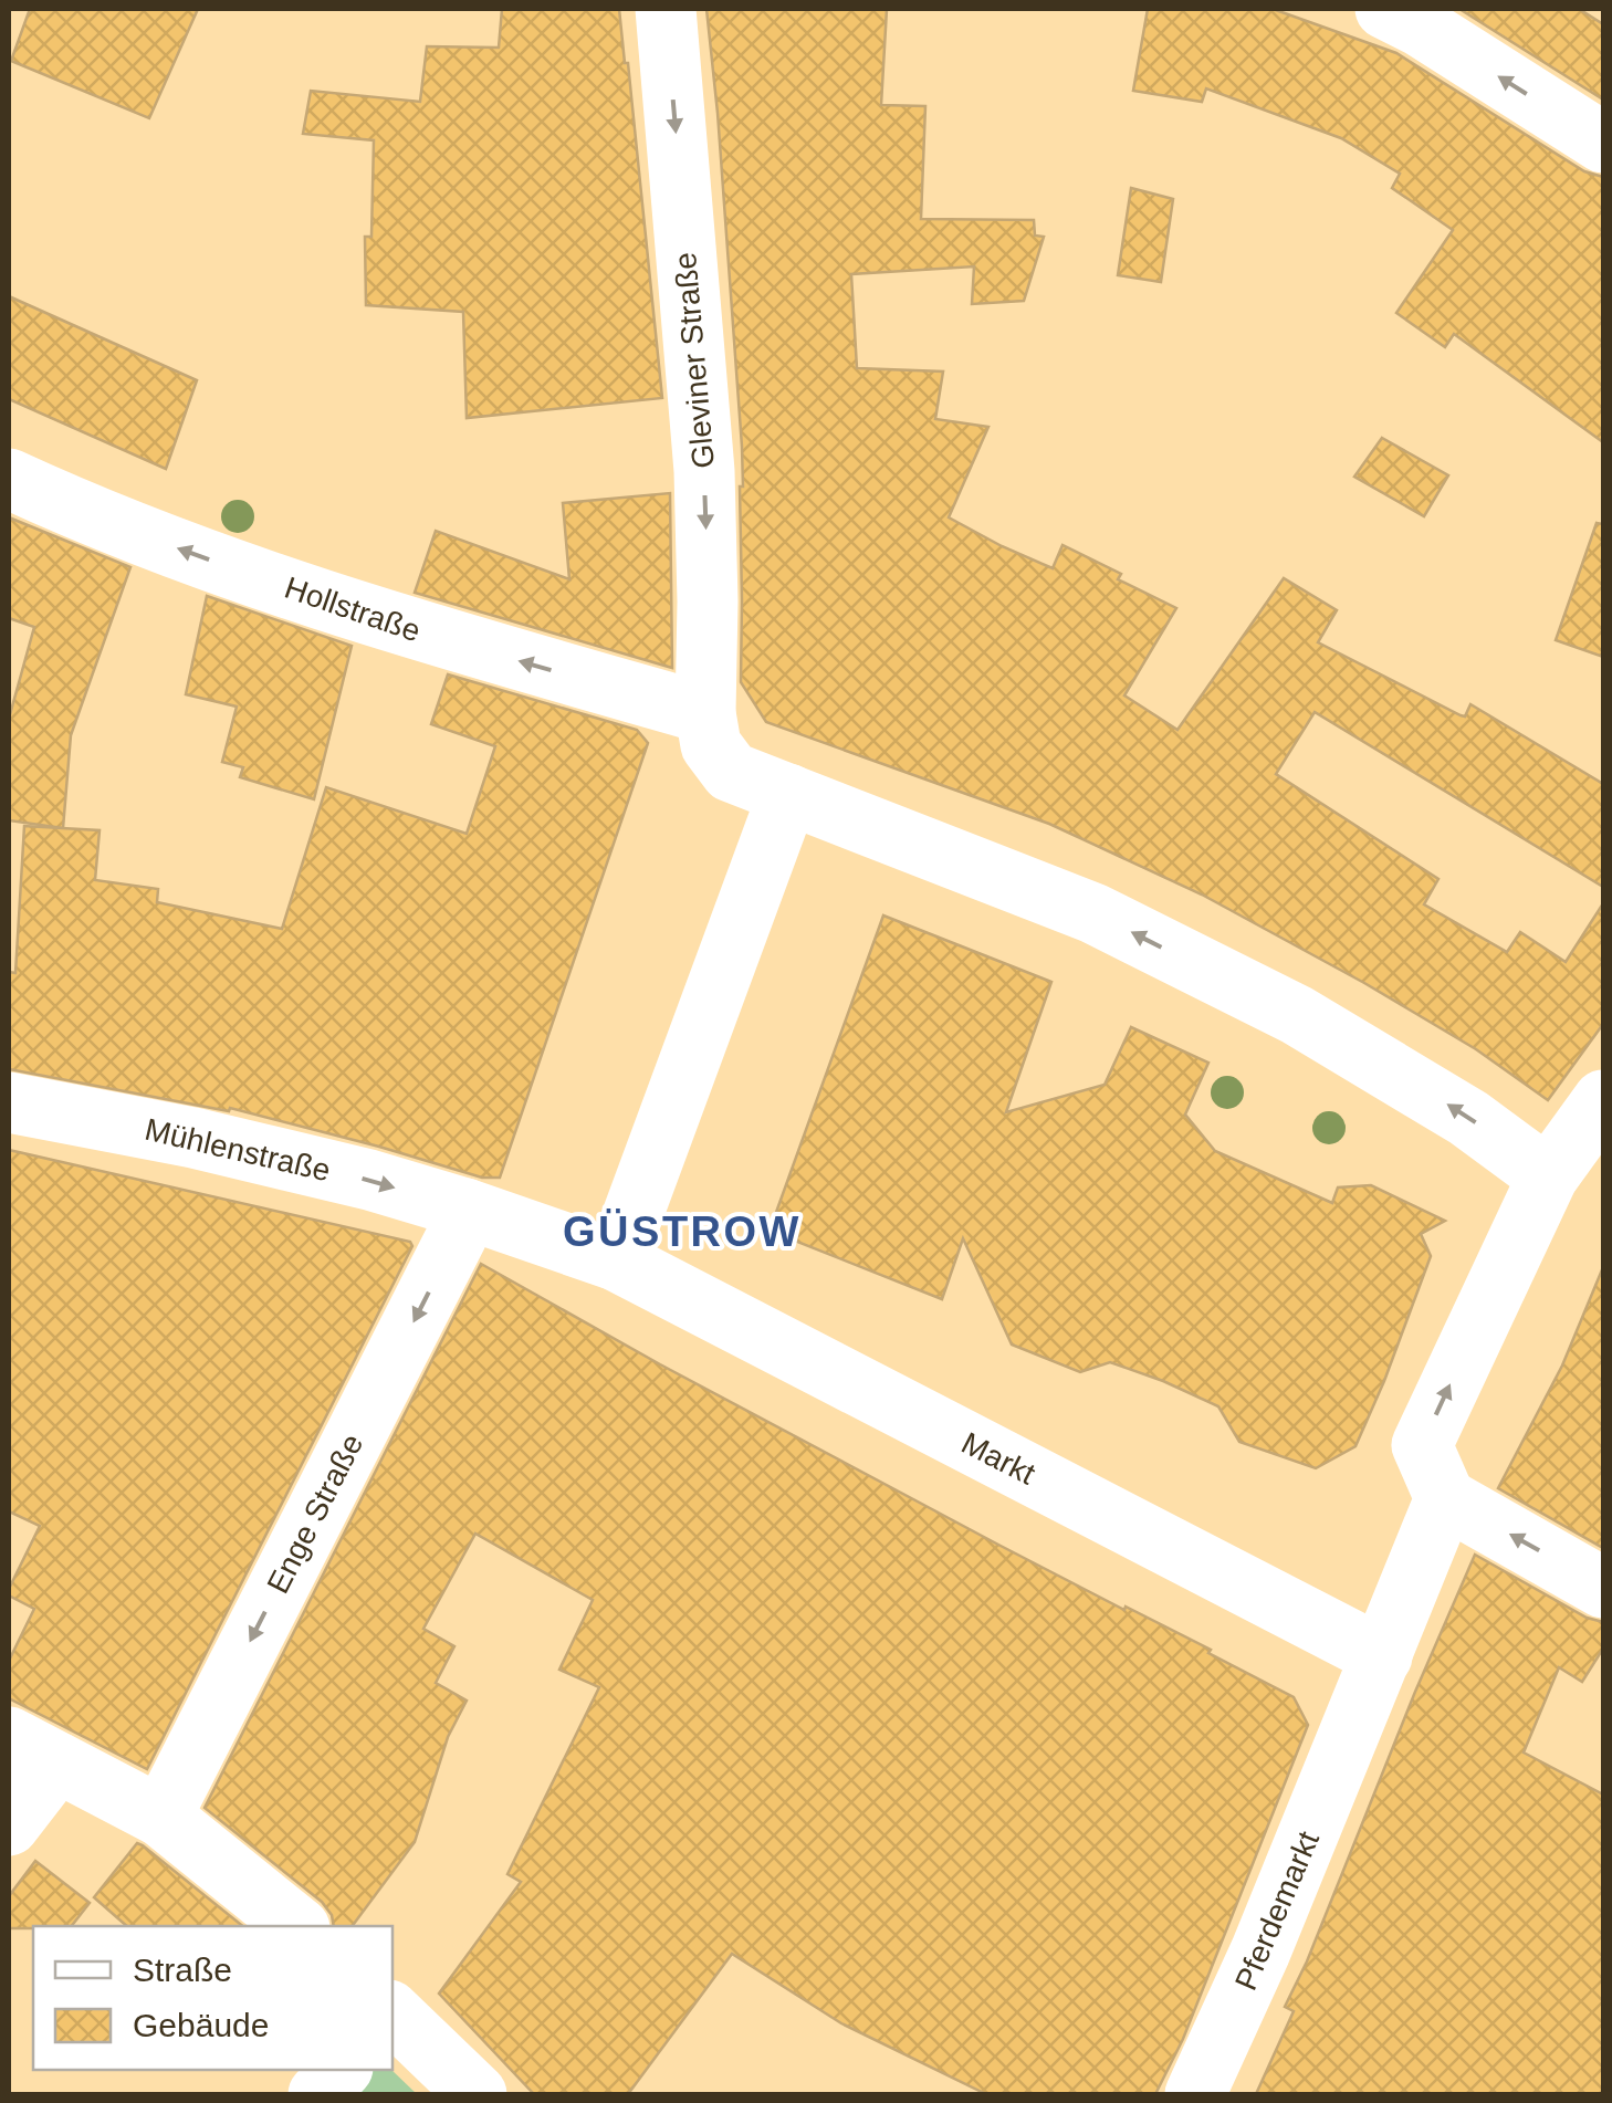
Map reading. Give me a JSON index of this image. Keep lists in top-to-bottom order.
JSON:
{
  "streets": {
    "street": [
      "Gleviner Straße",
      "Hollstraße",
      "Mühlenstraße",
      "Markt",
      "Enge Straße",
      "Pferdemarkt"
    ]
  },
  "crossings": [
    ["Gleviner Straße", "Hollstraße"],
    ["Mühlenstraße", "Markt"],
    ["Mühlenstraße", "Enge Straße"],
    ["Markt", "Enge Straße"],
    ["Markt", "Pferdemarkt"]
  ],
  "one_way": [
    "Gleviner Straße",
    "Hollstraße",
    "Mühlenstraße",
    "Enge Straße"
  ],
  "districts": ["GÜSTROW"],
  "legend": ["Straße", "Gebäude"]
}
